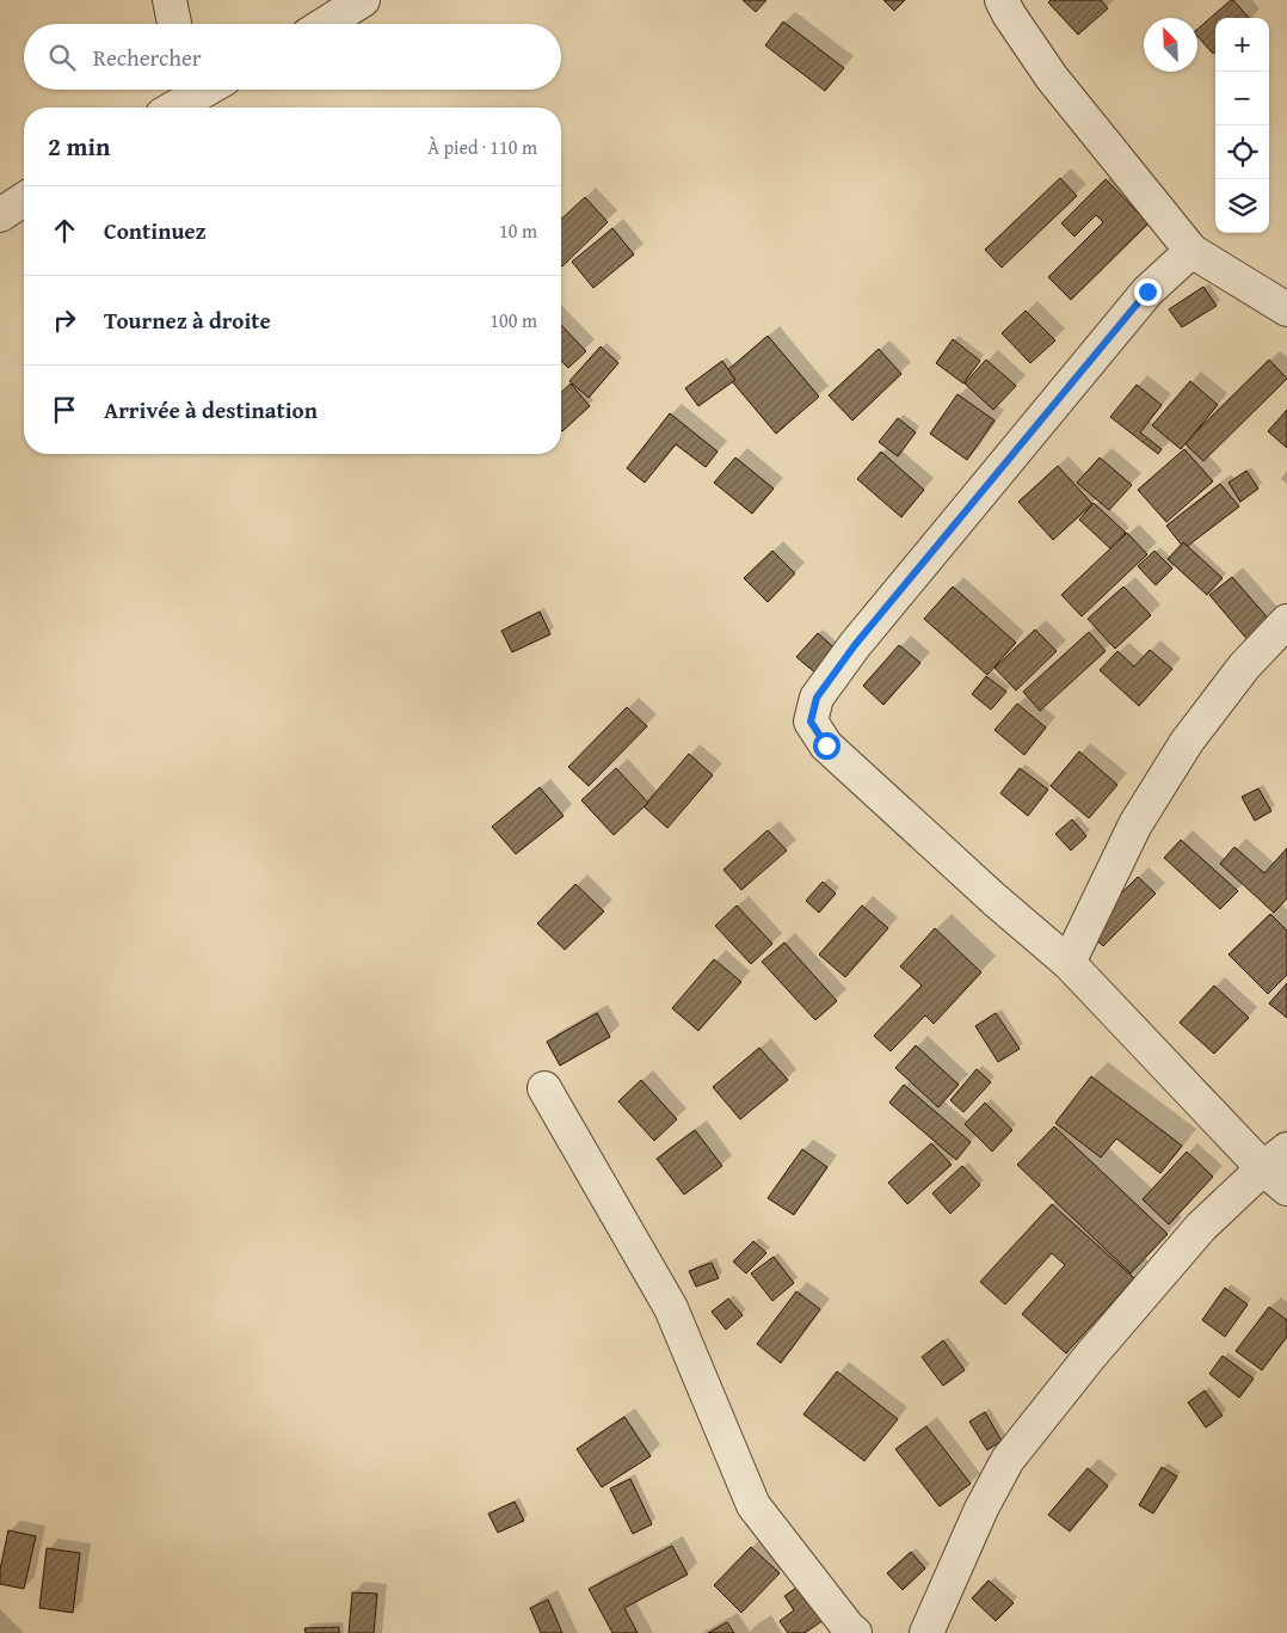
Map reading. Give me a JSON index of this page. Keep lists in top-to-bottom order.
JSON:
{
  "north": "top left",
  "page": {
    "map_buttons": ["+", "−"],
    "search": "Rechercher",
    "heading": ["2 min", "À pied · 110 m"],
    "list": [
      ["Continuez", "10 m"],
      ["Tournez à droite", "100 m"],
      "Arrivée à destination"
    ]
  }
}
